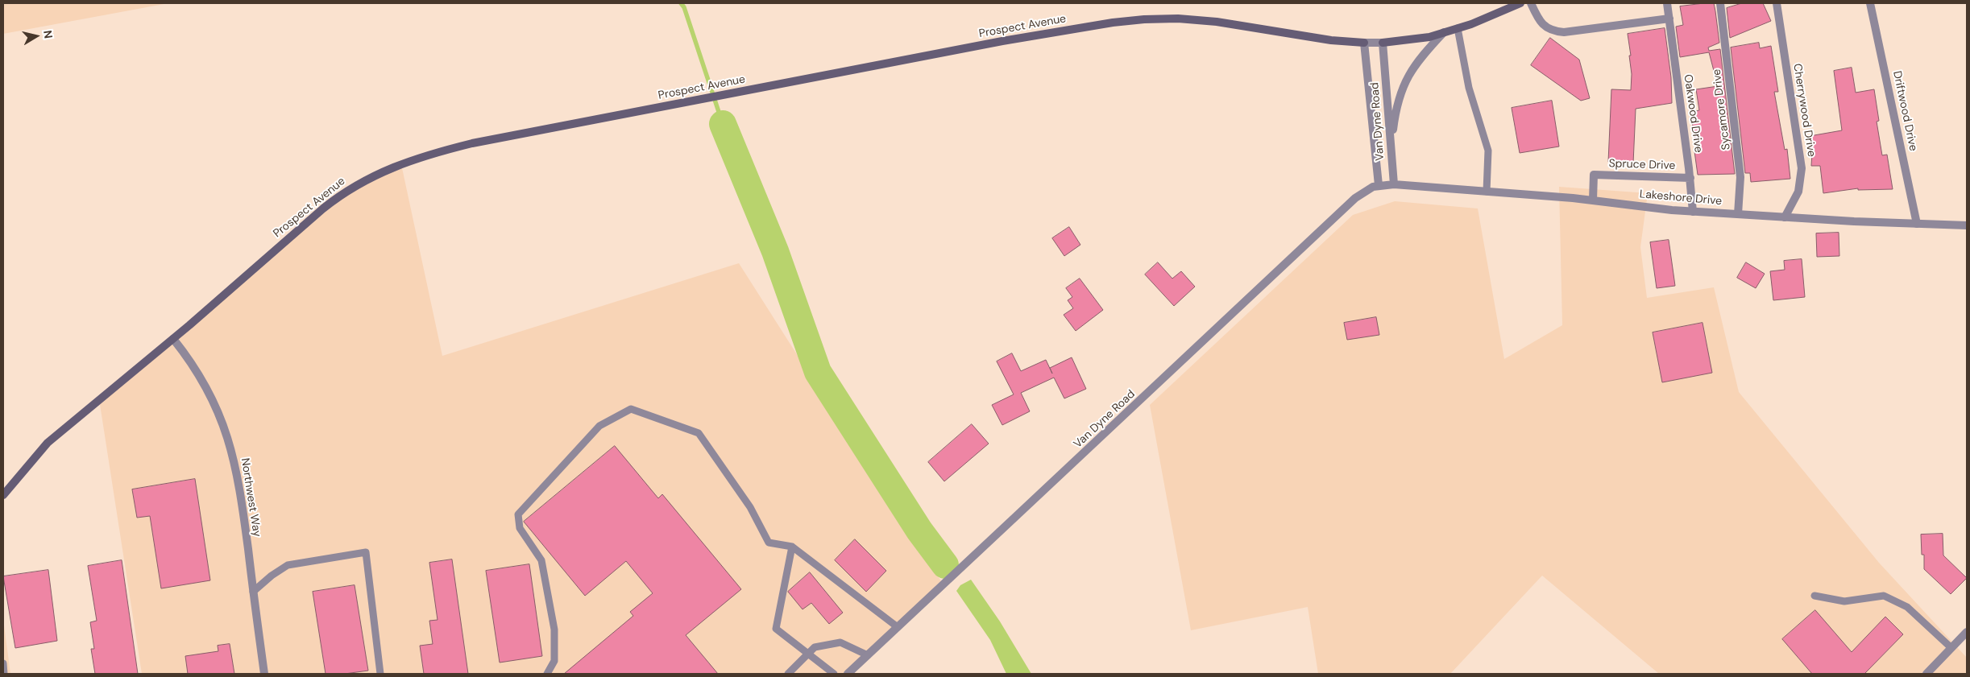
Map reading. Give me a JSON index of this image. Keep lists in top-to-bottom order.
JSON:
{
  "streets": {
    "main road": ["Prospect Avenue"],
    "street": [
      "Sycamore Drive",
      "Cherrywood Drive",
      "Driftwood Drive",
      "Oakwood Drive",
      "Van Dyne Road",
      "Spruce Drive",
      "Lakeshore Drive",
      "Northwest Way"
    ]
  },
  "crossings": [
    ["Prospect Avenue", "Van Dyne Road"],
    ["Prospect Avenue", "Northwest Way"],
    ["Sycamore Drive", "Lakeshore Drive"],
    ["Cherrywood Drive", "Lakeshore Drive"],
    ["Driftwood Drive", "Lakeshore Drive"],
    ["Oakwood Drive", "Spruce Drive"],
    ["Oakwood Drive", "Lakeshore Drive"],
    ["Van Dyne Road", "Lakeshore Drive"],
    ["Spruce Drive", "Lakeshore Drive"]
  ],
  "north": "right"
}
